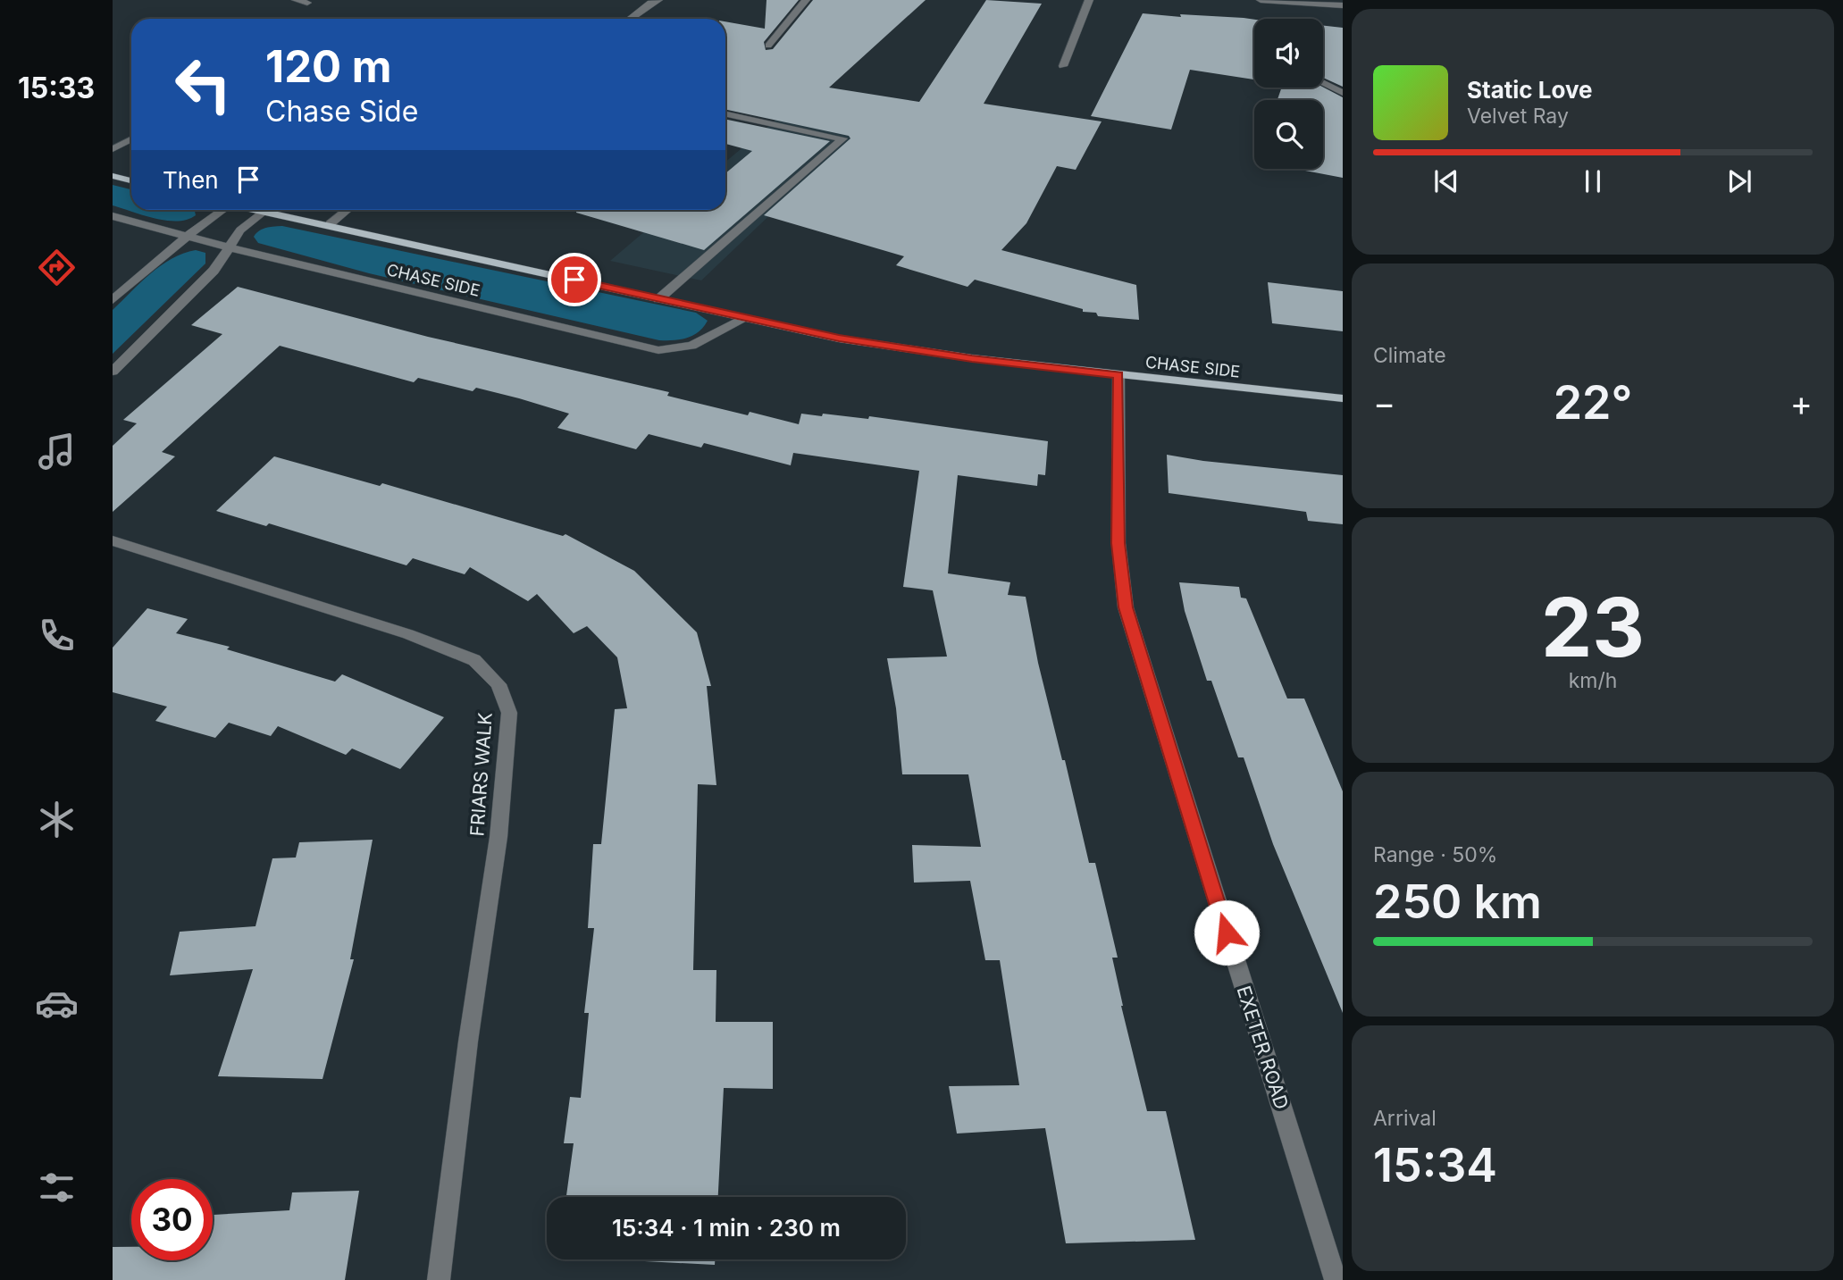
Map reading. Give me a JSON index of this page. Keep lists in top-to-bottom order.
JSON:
{
  "streets": {
    "main road": ["CHASE SIDE"],
    "street": ["FRIARS WALK", "EXETER ROAD"]
  },
  "crossings": [
    ["CHASE SIDE", "EXETER ROAD"]
  ],
  "page": {
    "tabs": "15:33",
    "turn": ["120 m", "Chase Side"],
    "song": ["Static Love", "Velvet Ray"],
    "then": "Then",
    "tile": [
      "Climate",
      ["23", "km/h"],
      ["Range · 50%", "250 km"],
      ["Arrival", "15:34"]
    ],
    "heat": ["−", "22°", "+"],
    "limit": "30",
    "trip": "15:34 · 1 min · 230 m"
  }
}
